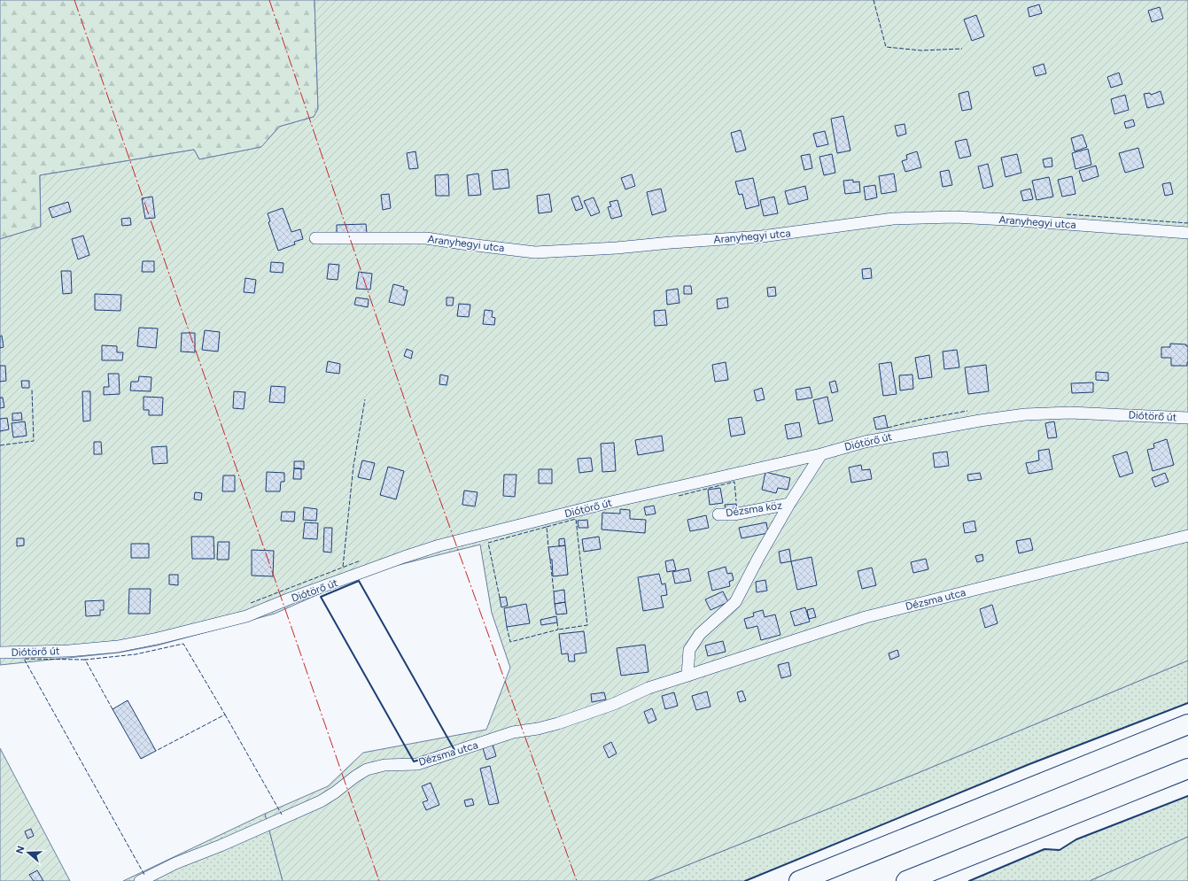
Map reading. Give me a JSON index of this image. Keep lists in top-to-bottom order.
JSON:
{
  "streets": {
    "street": [
      "Aranyhegyi utca",
      "Diótörő út",
      "Dézsma köz",
      "Dézsma utca"
    ]
  },
  "north": "left"
}
